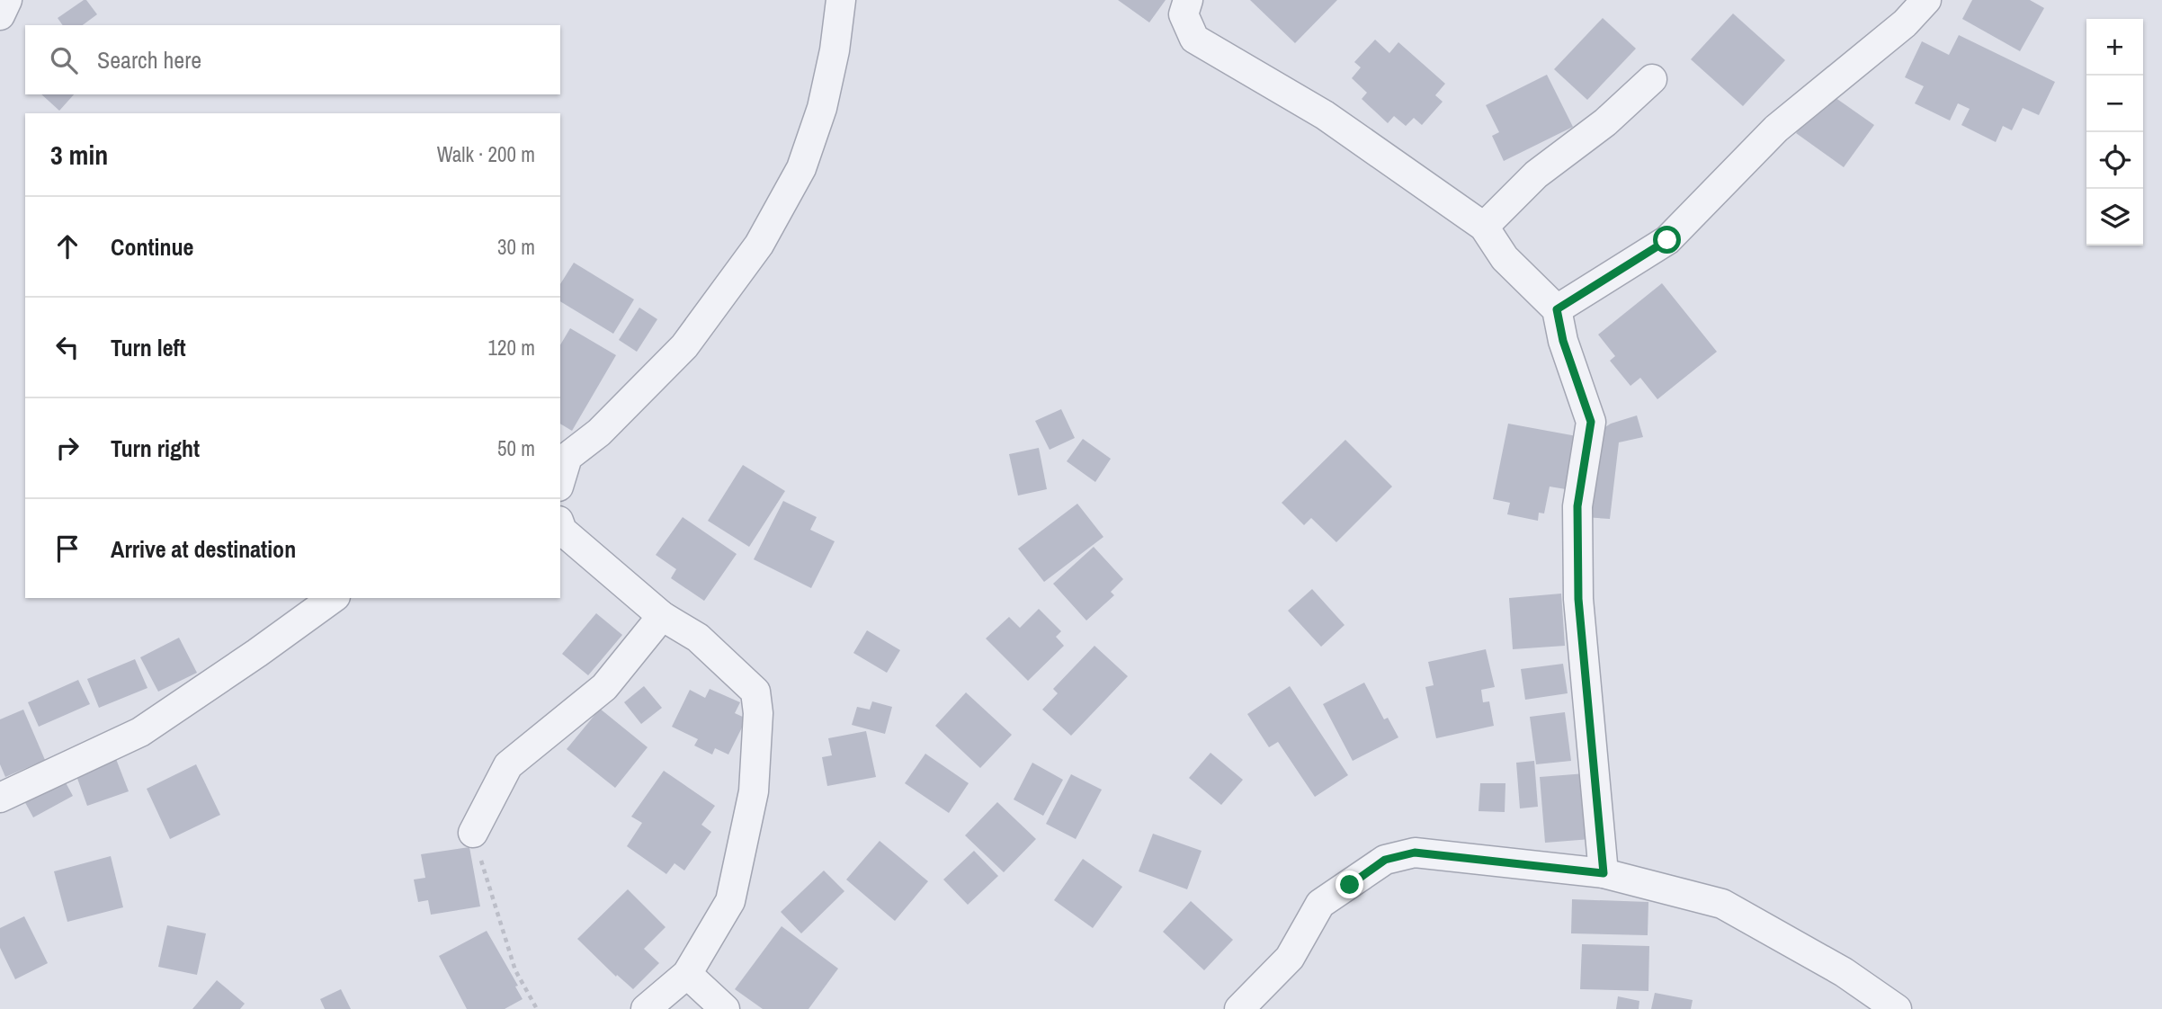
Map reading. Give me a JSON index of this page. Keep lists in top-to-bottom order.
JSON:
{
  "page": {
    "map_buttons": ["+", "−"],
    "search": "Search here",
    "heading": ["3 min", "Walk · 200 m"],
    "list": [
      ["Continue", "30 m"],
      ["Turn left", "120 m"],
      ["Turn right", "50 m"],
      "Arrive at destination"
    ]
  }
}
